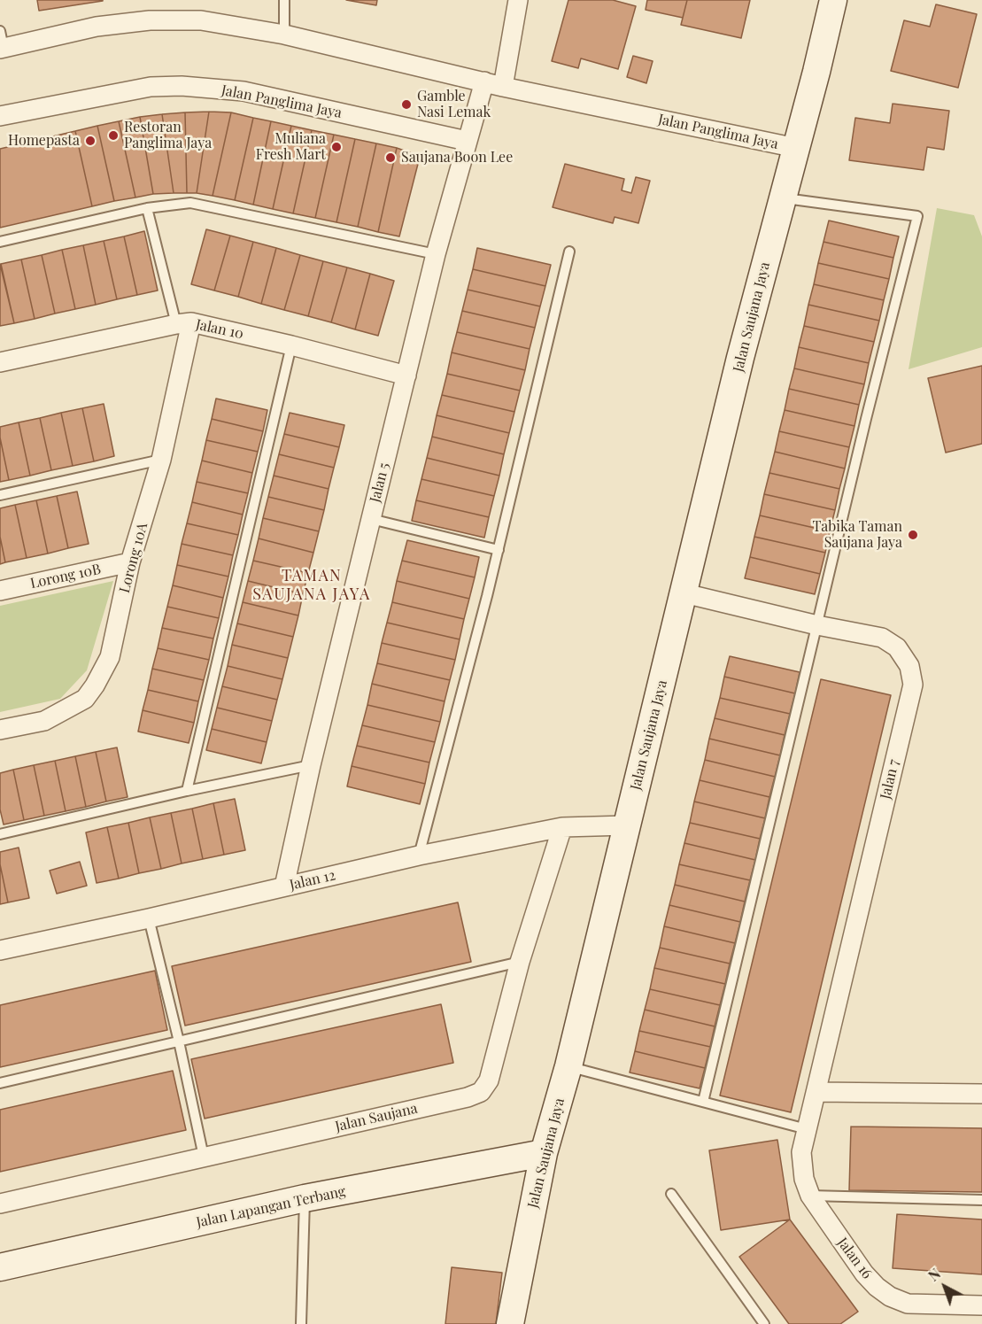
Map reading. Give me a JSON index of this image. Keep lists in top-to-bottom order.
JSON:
{
  "streets": {
    "main road": ["Jalan Saujana Jaya", "Jalan Lapangan Terbang"],
    "street": [
      "Jalan Panglima Jaya",
      "Jalan 10",
      "Jalan 5",
      "Lorong 10A",
      "Lorong 10B",
      "Jalan 7",
      "Jalan 12",
      "Jalan Saujana",
      "Jalan 16"
    ]
  },
  "crossings": [
    ["Jalan Panglima Jaya", "Jalan Saujana Jaya"],
    ["Jalan Panglima Jaya", "Jalan 5"],
    ["Jalan Saujana Jaya", "Jalan 7"],
    ["Jalan Saujana Jaya", "Jalan 12"],
    ["Jalan Saujana Jaya", "Jalan Lapangan Terbang"],
    ["Jalan 10", "Jalan 5"],
    ["Jalan 10", "Lorong 10A"],
    ["Jalan 5", "Jalan 12"],
    ["Lorong 10A", "Lorong 10B"],
    ["Jalan 7", "Jalan 16"],
    ["Jalan 12", "Jalan Saujana"]
  ],
  "districts": ["TAMAN SAUJANA JAYA"],
  "places": [
    "Gamble Nasi Lemak",
    "Restoran Panglima Jaya",
    "Homepasta",
    "Muliana Fresh Mart",
    "Saujana Boon Lee",
    "Tabika Taman Saujana Jaya"
  ],
  "north": "top left"
}
